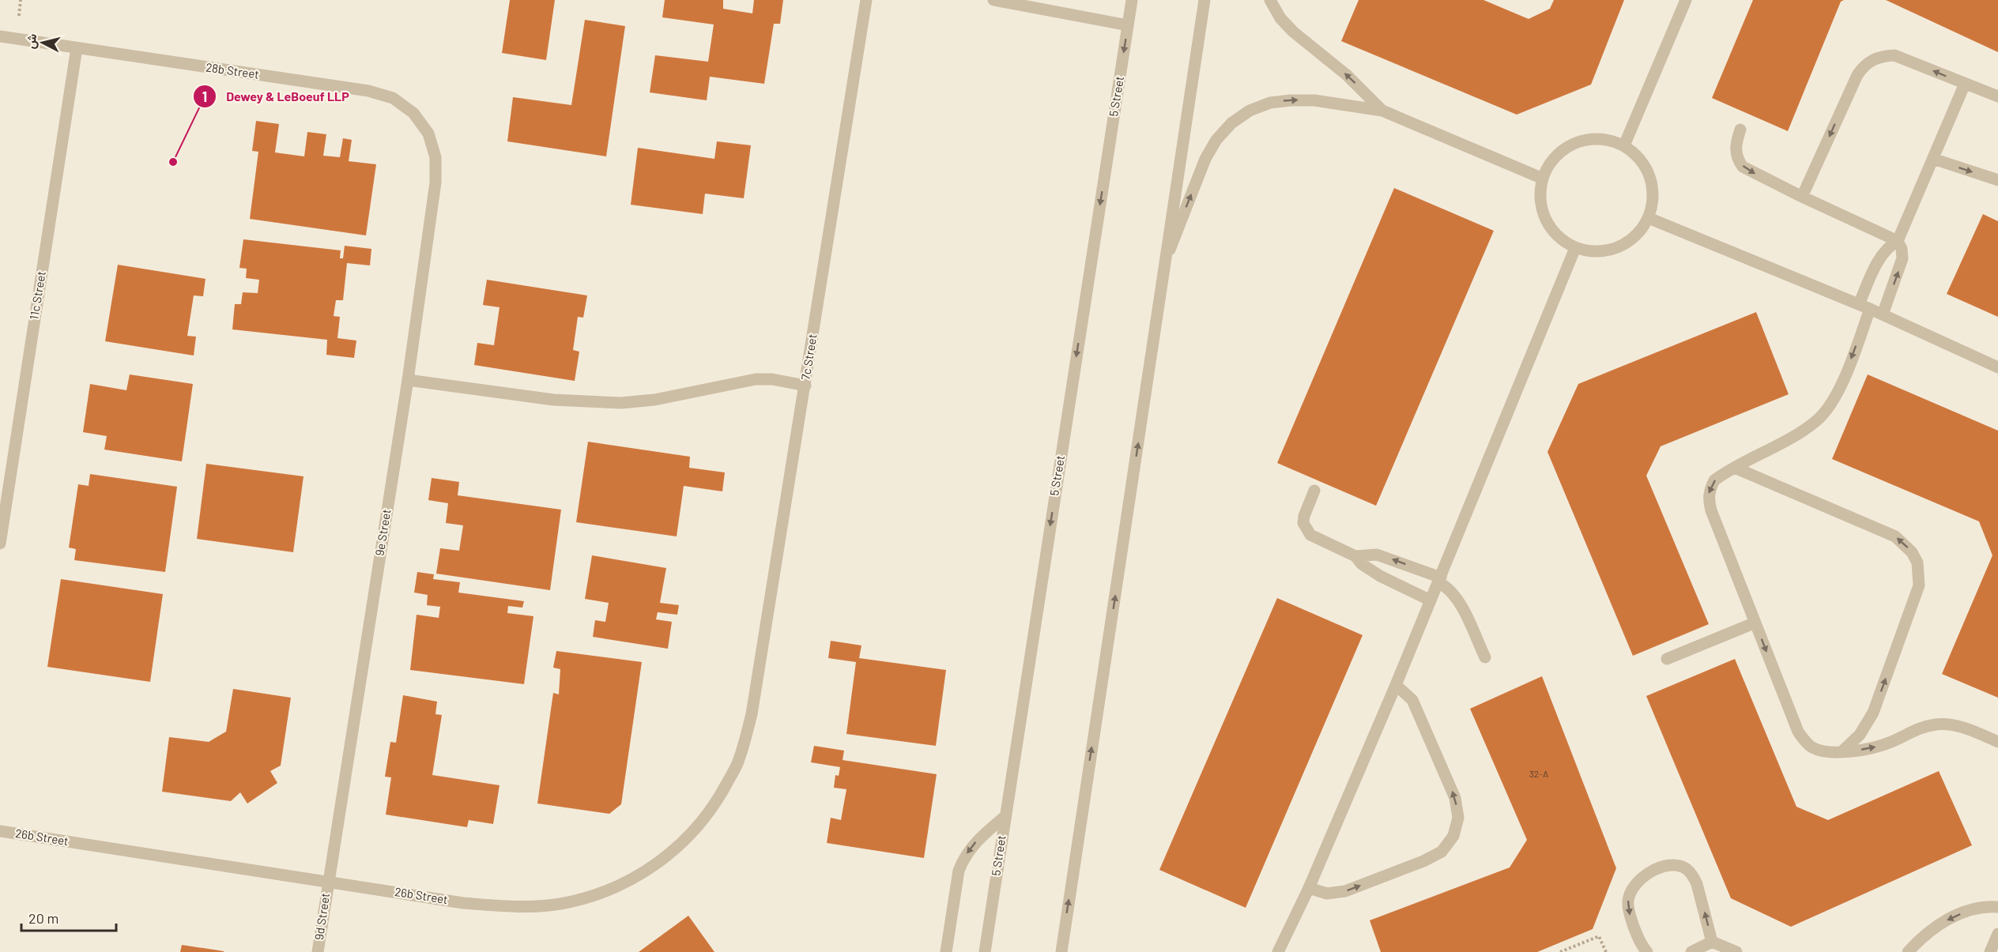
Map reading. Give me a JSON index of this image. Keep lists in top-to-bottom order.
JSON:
{
  "streets": {
    "street": [
      "28b Street",
      "5 Street",
      "11c Street",
      "7c Street",
      "9e Street",
      "26b Street",
      "9d Street"
    ]
  },
  "crossings": [
    ["28b Street", "11c Street"],
    ["28b Street", "9e Street"],
    ["7c Street", "26b Street"],
    ["9e Street", "26b Street"],
    ["9e Street", "9d Street"],
    ["26b Street", "9d Street"]
  ],
  "places": ["Dewey & LeBoeuf LLP"],
  "house_numbers": ["32-A"],
  "scale_bar": "20 m",
  "north": "left"
}
